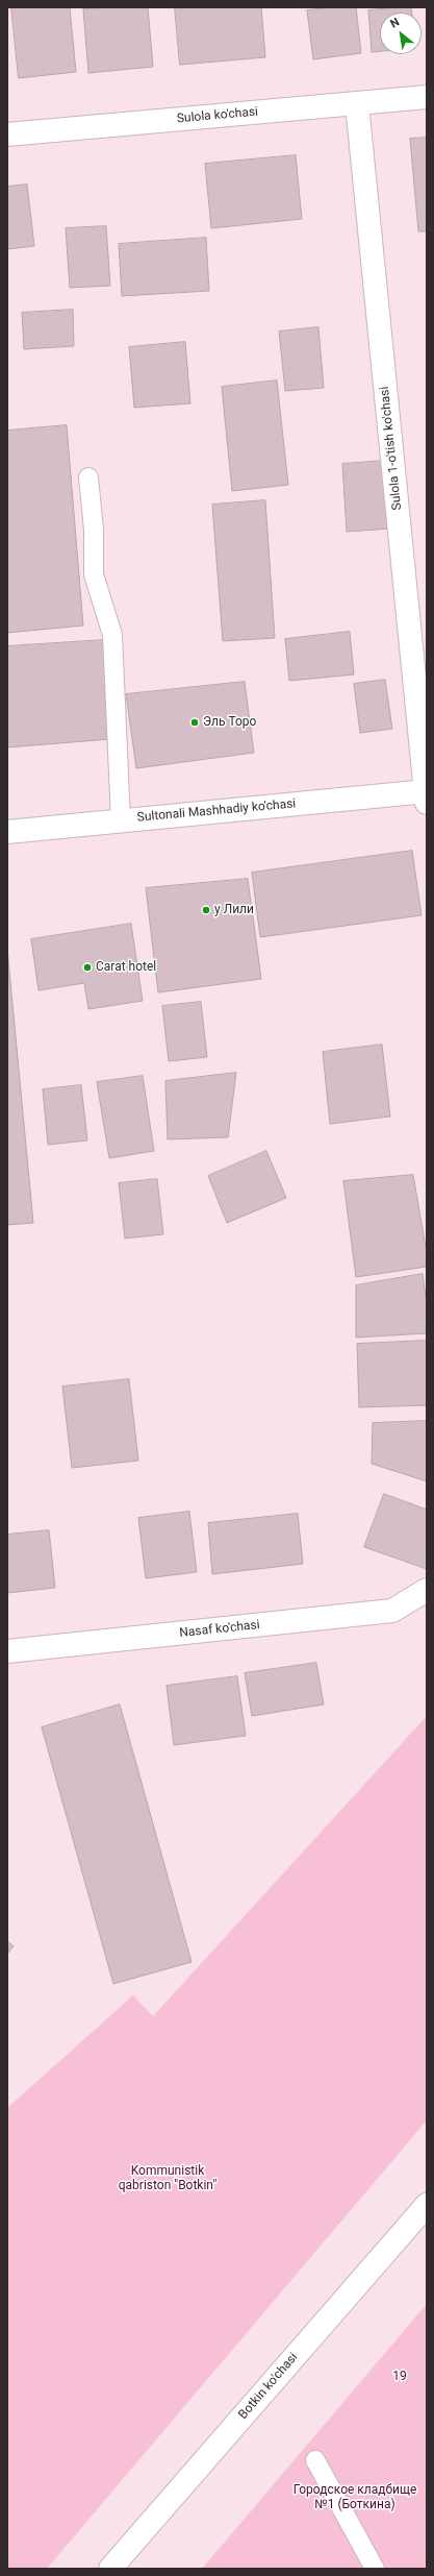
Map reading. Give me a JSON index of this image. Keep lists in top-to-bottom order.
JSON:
{
  "streets": {
    "street": [
      "Sulola ko'chasi",
      "Sulola 1-o'tish ko'chasi",
      "Sultonali Mashhadiy ko'chasi",
      "Nasaf ko'chasi",
      "Botkin ko'chasi"
    ]
  },
  "crossings": [
    ["Sulola ko'chasi", "Sulola 1-o'tish ko'chasi"],
    ["Sulola 1-o'tish ko'chasi", "Sultonali Mashhadiy ko'chasi"]
  ],
  "parks": ["Kommunistik qabriston \"Botkin\"", "19", "Городское кладбище №1 (Боткина)"],
  "places": ["Эль Торо", "у Лили", "Carat hotel"],
  "north": "top left"
}
